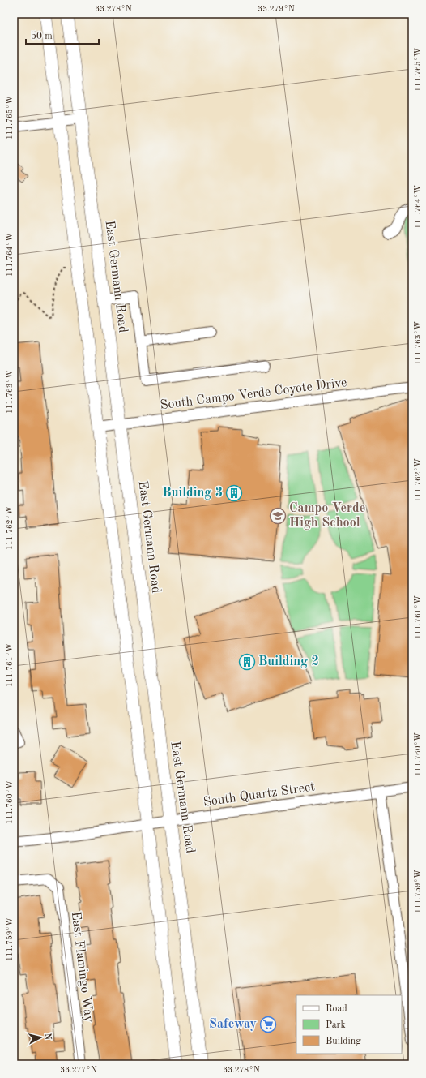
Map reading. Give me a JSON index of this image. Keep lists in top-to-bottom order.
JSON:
{
  "streets": {
    "main road": ["East Germann Road"],
    "street": ["South Campo Verde Coyote Drive", "South Quartz Street", "East Flamingo Way"]
  },
  "crossings": [
    ["East Germann Road", "South Campo Verde Coyote Drive"],
    ["East Germann Road", "South Quartz Street"]
  ],
  "places": {
    "building": ["Building 3", "Building 2"],
    "school or university": ["Campo Verde High School"],
    "supermarket": ["Safeway"]
  },
  "legend": ["Road", "Park", "Building"],
  "scale_bar": "50 m",
  "north": "right",
  "coordinates": [
    "33.278°N",
    "33.279°N",
    "111.765°W",
    "111.764°W",
    "111.763°W",
    "111.762°W",
    "111.761°W",
    "111.760°W",
    "111.759°W",
    "33.277°N"
  ]
}
